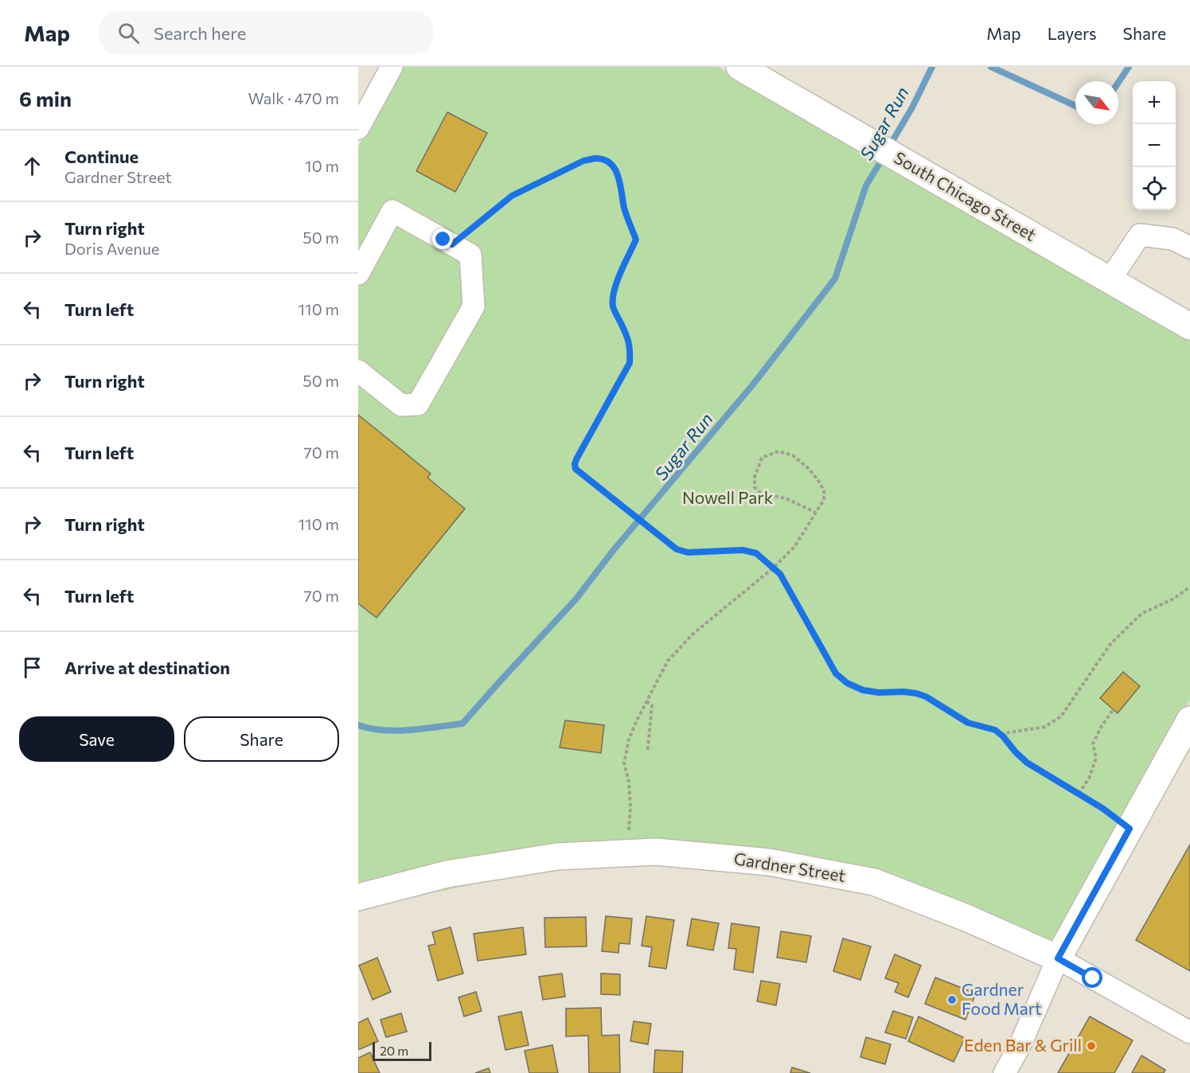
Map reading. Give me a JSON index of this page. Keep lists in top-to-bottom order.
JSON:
{
  "streets": {
    "main road": ["South Chicago Street", "Gardner Street"]
  },
  "water": ["Sugar Run"],
  "parks": ["Nowell Park"],
  "places": ["Gardner Food Mart", "Eden Bar & Grill"],
  "scale_bar": "20 m",
  "north": "bottom right",
  "page": {
    "header": "Map",
    "search": "Search here",
    "nav": ["Map", "Layers", "Share"],
    "heading": ["6 min", "Walk · 470 m"],
    "map_buttons": ["+", "−"],
    "list": [
      ["Continue", "Gardner Street", "10 m"],
      ["Turn right", "Doris Avenue", "50 m"],
      ["Turn left", "110 m"],
      ["Turn right", "50 m"],
      ["Turn left", "70 m"],
      ["Turn right", "110 m"],
      ["Turn left", "70 m"],
      "Arrive at destination"
    ],
    "buttons": ["Save", "Share"],
    "scale": "20 m"
  }
}
